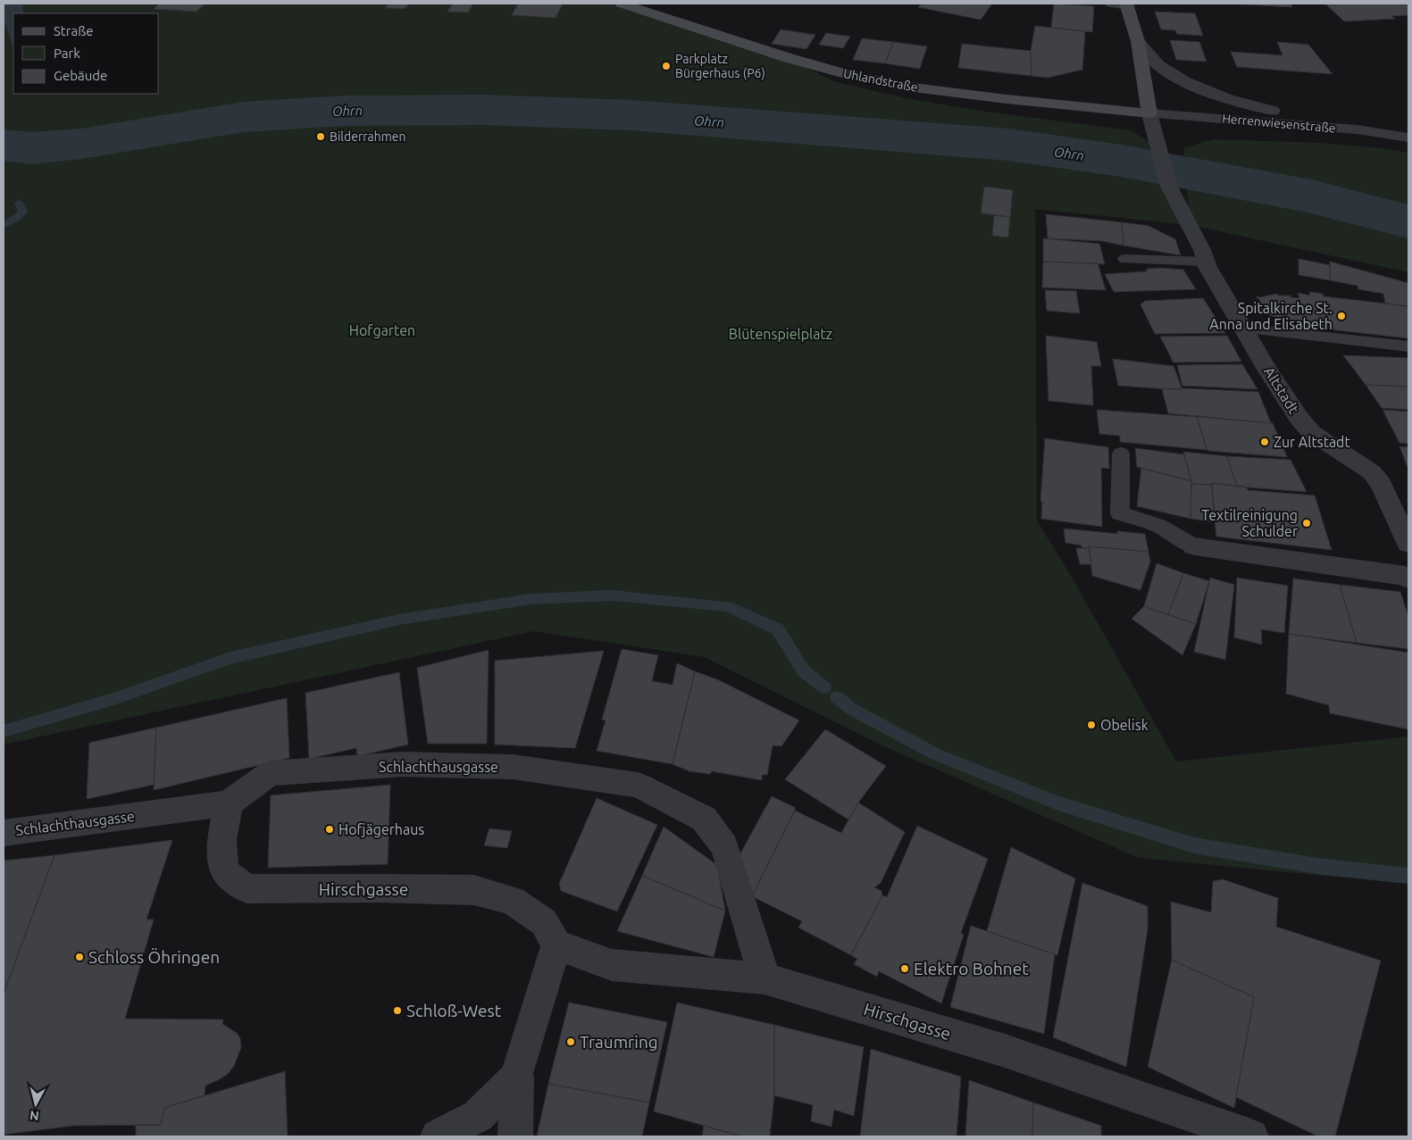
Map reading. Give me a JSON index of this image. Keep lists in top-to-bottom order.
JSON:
{
  "streets": {
    "main road": ["Uhlandstraße"],
    "street": [
      "Herrenwiesenstraße",
      "Altstadt",
      "Schlachthausgasse",
      "Hirschgasse"
    ]
  },
  "crossings": [
    ["Uhlandstraße", "Herrenwiesenstraße"],
    ["Uhlandstraße", "Altstadt"],
    ["Herrenwiesenstraße", "Altstadt"],
    ["Schlachthausgasse", "Hirschgasse"]
  ],
  "water": ["Ohrn"],
  "parks": ["Hofgarten", "Blütenspielplatz"],
  "places": [
    "Parkplatz Bürgerhaus (P6)",
    "Bilderrahmen",
    "Spitalkirche St. Anna und Elisabeth",
    "Zur Altstadt",
    "Textilreinigung Schulder",
    "Obelisk",
    "Hofjägerhaus",
    "Schloss Öhringen",
    "Elektro Bohnet",
    "Schloß-West",
    "Traumring"
  ],
  "legend": ["Straße", "Park", "Gebäude"],
  "north": "bottom"
}
